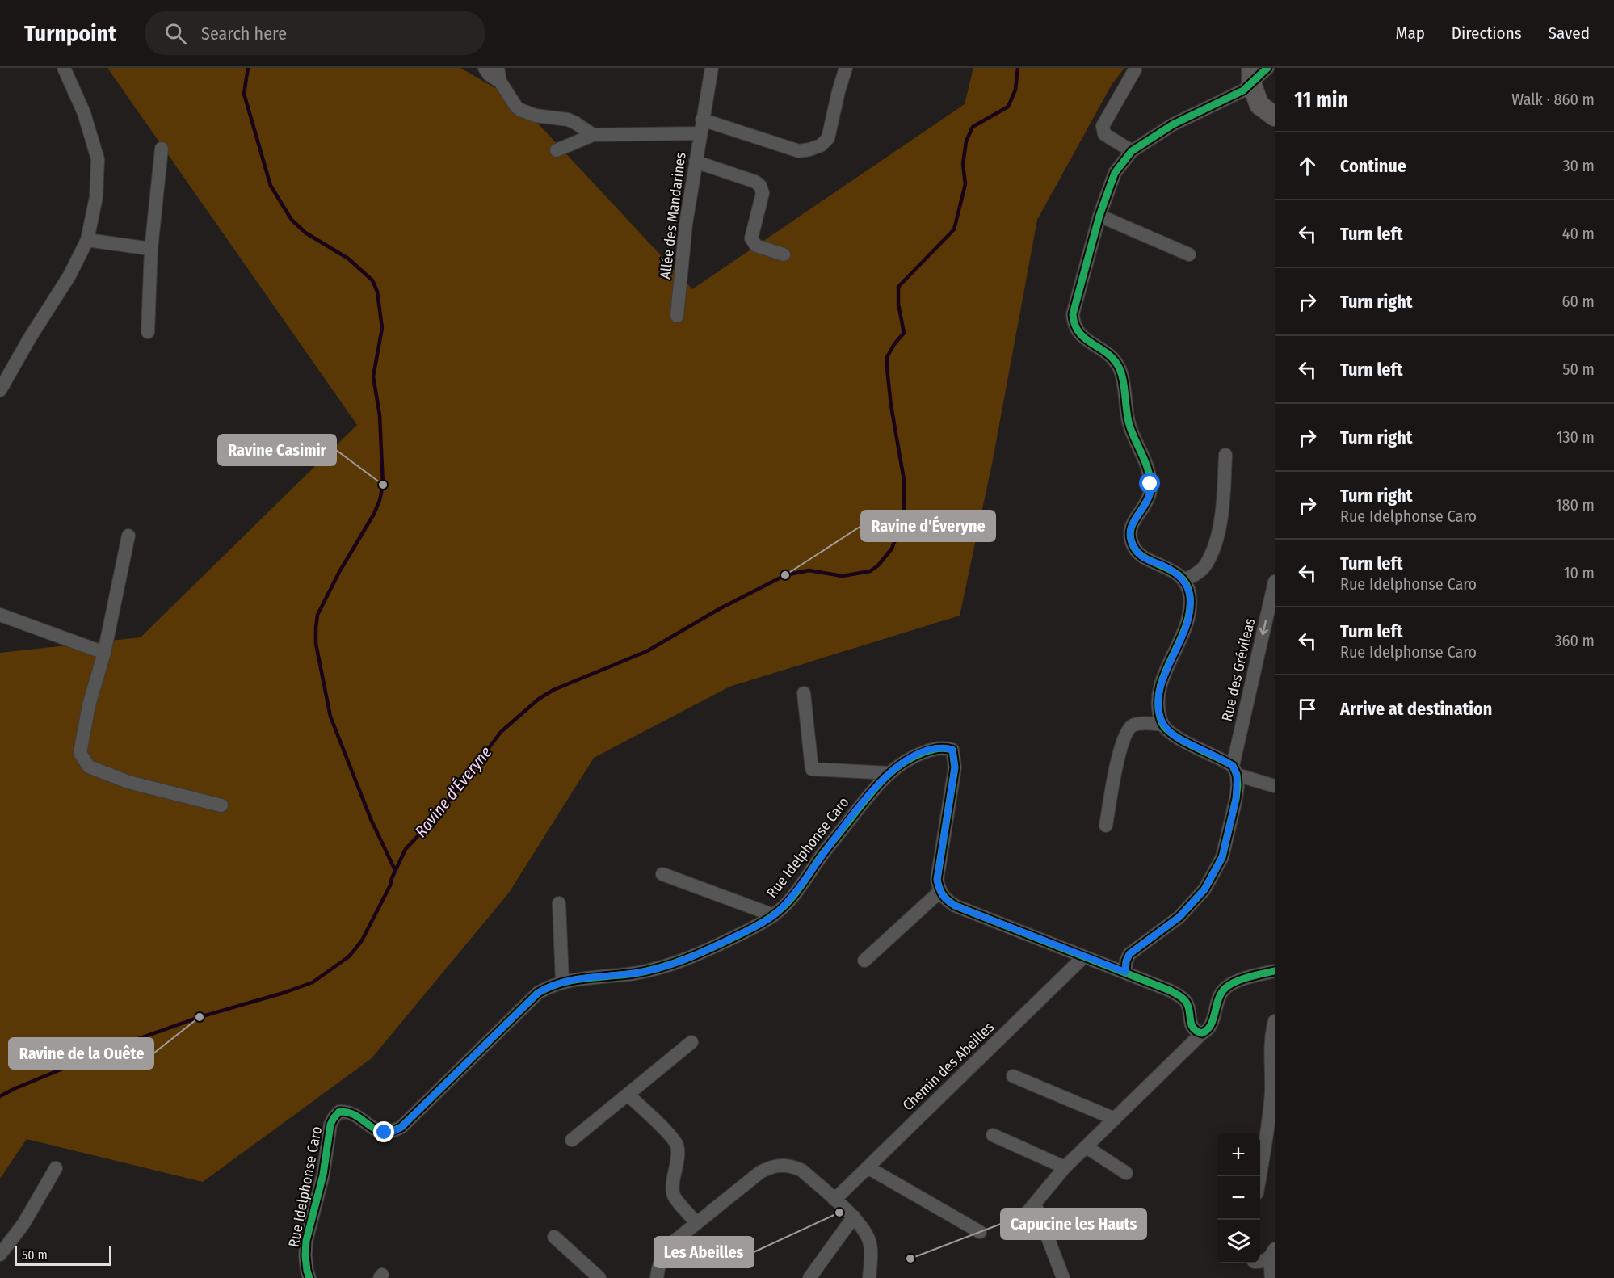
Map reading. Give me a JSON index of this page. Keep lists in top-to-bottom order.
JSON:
{
  "streets": {
    "street": [
      "Allée des Mandarines",
      "Rue des Grévileas",
      "Rue Idelphonse Caro",
      "Chemin des Abeilles"
    ]
  },
  "water": ["Ravine d'Éveryne"],
  "places": [
    "Ravine Casimir",
    "Ravine d'Éveryne",
    "Ravine de la Ouête",
    "Les Abeilles",
    "Capucine les Hauts"
  ],
  "scale_bar": "50 m",
  "page": {
    "header": "Turnpoint",
    "search": "Search here",
    "nav": ["Map", "Directions", "Saved"],
    "heading": ["11 min", "Walk · 860 m"],
    "list": [
      ["Continue", "30 m"],
      ["Turn left", "40 m"],
      ["Turn right", "60 m"],
      ["Turn left", "50 m"],
      ["Turn right", "130 m"],
      ["Turn right", "Rue Idelphonse Caro", "180 m"],
      ["Turn left", "Rue Idelphonse Caro", "10 m"],
      ["Turn left", "Rue Idelphonse Caro", "360 m"],
      "Arrive at destination"
    ],
    "map_buttons": ["+", "−"],
    "scale": "50 m"
  }
}
